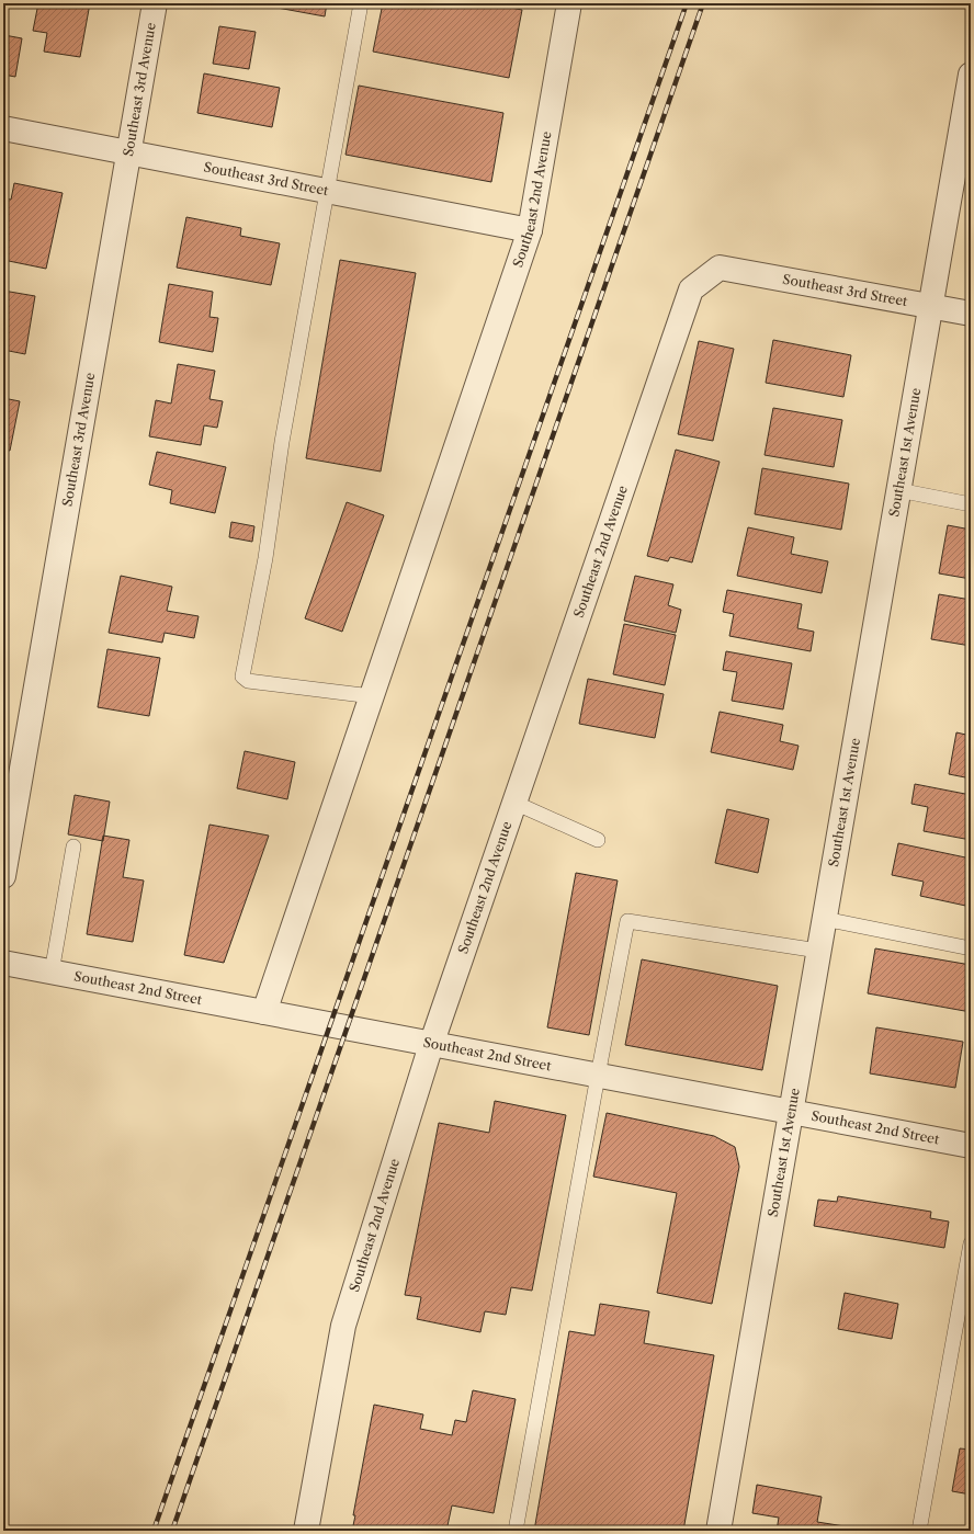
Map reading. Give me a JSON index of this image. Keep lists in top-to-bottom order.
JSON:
{
  "streets": {
    "street": [
      "Southeast 3rd Avenue",
      "Southeast 3rd Street",
      "Southeast 2nd Avenue",
      "Southeast 1st Avenue",
      "Southeast 2nd Street"
    ]
  },
  "crossings": [
    ["Southeast 3rd Avenue", "Southeast 3rd Street"],
    ["Southeast 3rd Street", "Southeast 2nd Avenue"],
    ["Southeast 3rd Street", "Southeast 1st Avenue"],
    ["Southeast 2nd Avenue", "Southeast 2nd Street"],
    ["Southeast 1st Avenue", "Southeast 2nd Street"]
  ]
}
